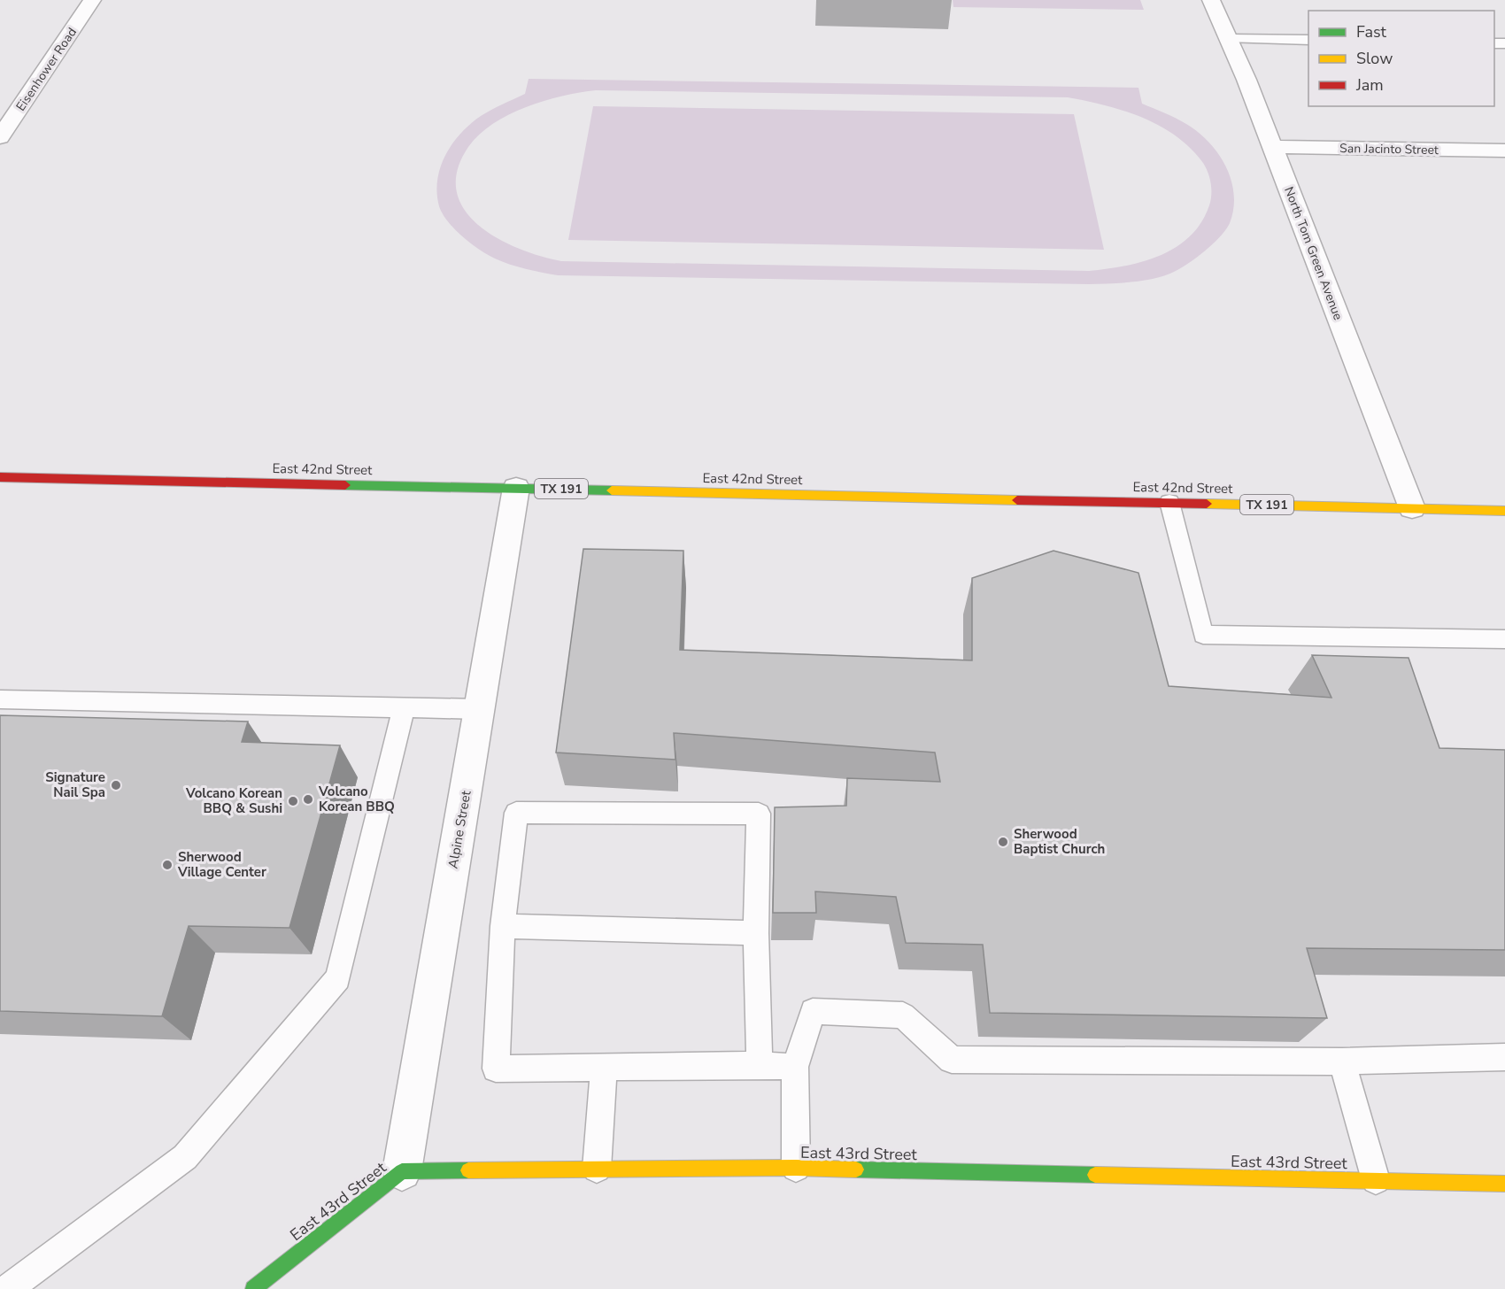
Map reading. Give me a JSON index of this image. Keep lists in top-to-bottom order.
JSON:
{
  "streets": {
    "main road": ["East 42nd Street", "TX 191", "East 43rd Street"],
    "street": [
      "Eisenhower Road",
      "San Jacinto Street",
      "North Tom Green Avenue",
      "Alpine Street"
    ]
  },
  "crossings": [
    ["San Jacinto Street", "North Tom Green Avenue"],
    ["North Tom Green Avenue", "East 42nd Street"],
    ["East 42nd Street", "Alpine Street"],
    ["Alpine Street", "East 43rd Street"]
  ],
  "places": [
    "Signature Nail Spa",
    "Volcano Korean BBQ",
    "Volcano Korean BBQ & Sushi",
    "Sherwood Baptist Church",
    "Sherwood Village Center"
  ],
  "legend": ["Fast", "Slow", "Jam"]
}
